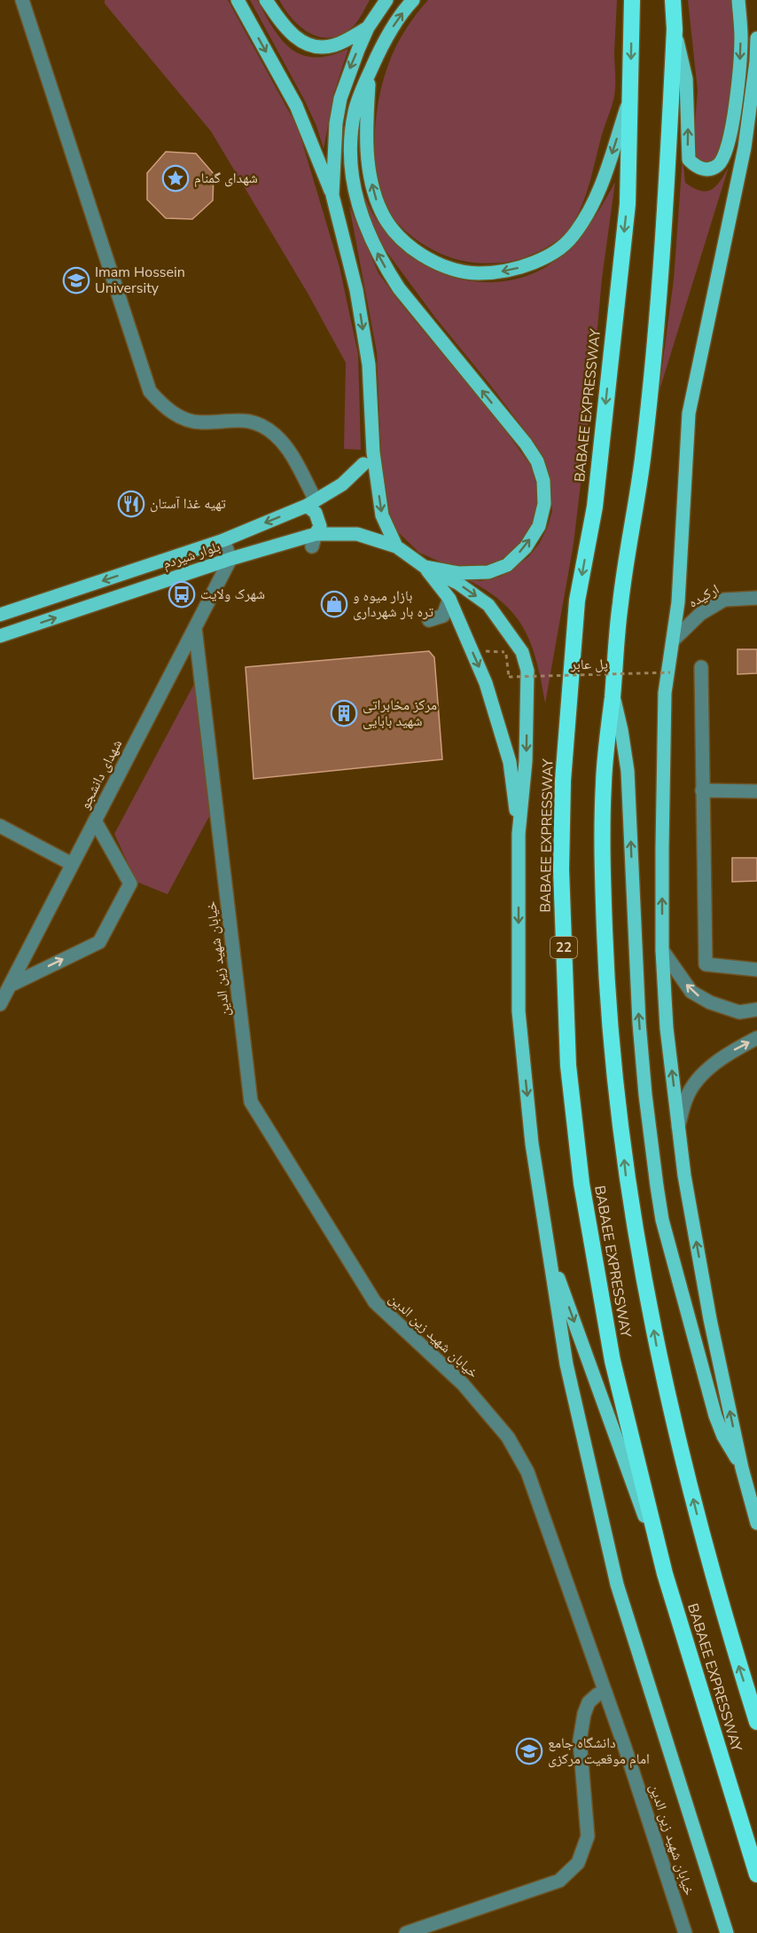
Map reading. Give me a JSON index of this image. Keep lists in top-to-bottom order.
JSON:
{
  "streets": {
    "highway": ["BABAEE EXPRESSWAY", "22"],
    "main road": ["بلوار شیردم"],
    "street": ["ارکیده", "شهدای دانشجو", "خیابان شهید زین الدین"],
    "path": ["پل عابر"]
  },
  "crossings": [
    ["بلوار شیردم", "شهدای دانشجو"],
    ["شهدای دانشجو", "خیابان شهید زین الدین"]
  ],
  "places": {
    "place": ["شهدای گمنام"],
    "school or university": ["Imam Hossein University", "دانشگاه جامع امام موقعیت مرکزی"],
    "restaurant": ["تهیه غذا آستان"],
    "bus stop": ["شهرک ولایت"],
    "shop": ["بازار میوه و تره بار شهرداری"],
    "building": ["مرکز مخابراتی شهید بابایی"]
  }
}
